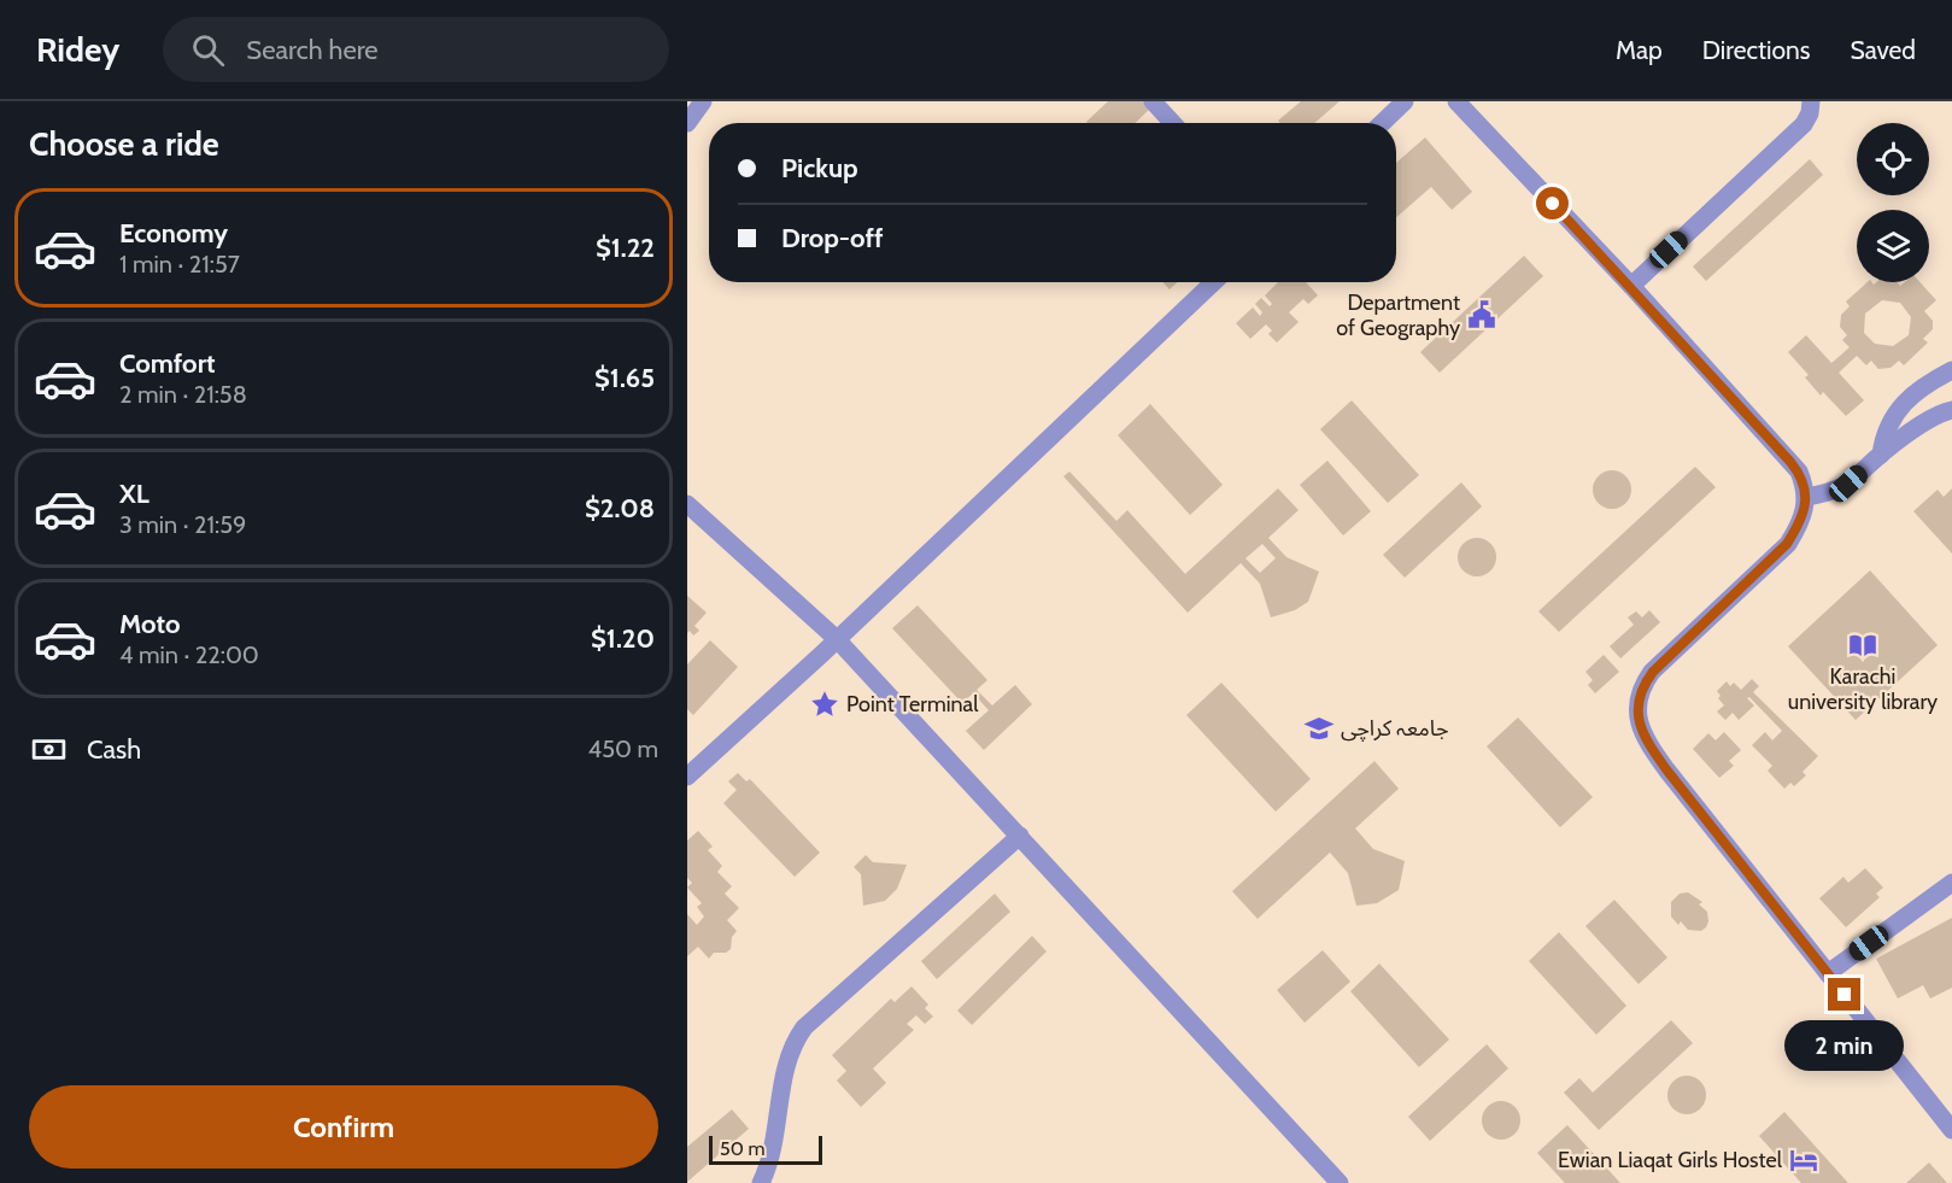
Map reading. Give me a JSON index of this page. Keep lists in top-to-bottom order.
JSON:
{
  "places": {
    "public building": ["Department of Geography"],
    "library": ["Karachi university library"],
    "place": ["Point Terminal"],
    "school or university": ["جامعہ کراچی"],
    "hotel": ["Ewian Liaqat Girls Hostel"]
  },
  "scale_bar": "50 m",
  "page": {
    "header": "Ridey",
    "search": "Search here",
    "nav": ["Map", "Directions", "Saved"],
    "heading": "Choose a ride",
    "banner": ["Pickup", "Drop-off"],
    "list": [
      {
        "name": "Economy",
        "note": "1 min · 21:57",
        "value": "$1.22"
      },
      {
        "name": "Comfort",
        "note": "2 min · 21:58",
        "value": "$1.65"
      },
      {
        "name": "XL",
        "note": "3 min · 21:59",
        "value": "$2.08"
      },
      {
        "name": "Moto",
        "note": "4 min · 22:00",
        "value": "$1.20"
      }
    ],
    "pay": ["Cash", "450 m"],
    "bubble": "2 min",
    "buttons": "Confirm",
    "scale": "50 m"
  }
}
